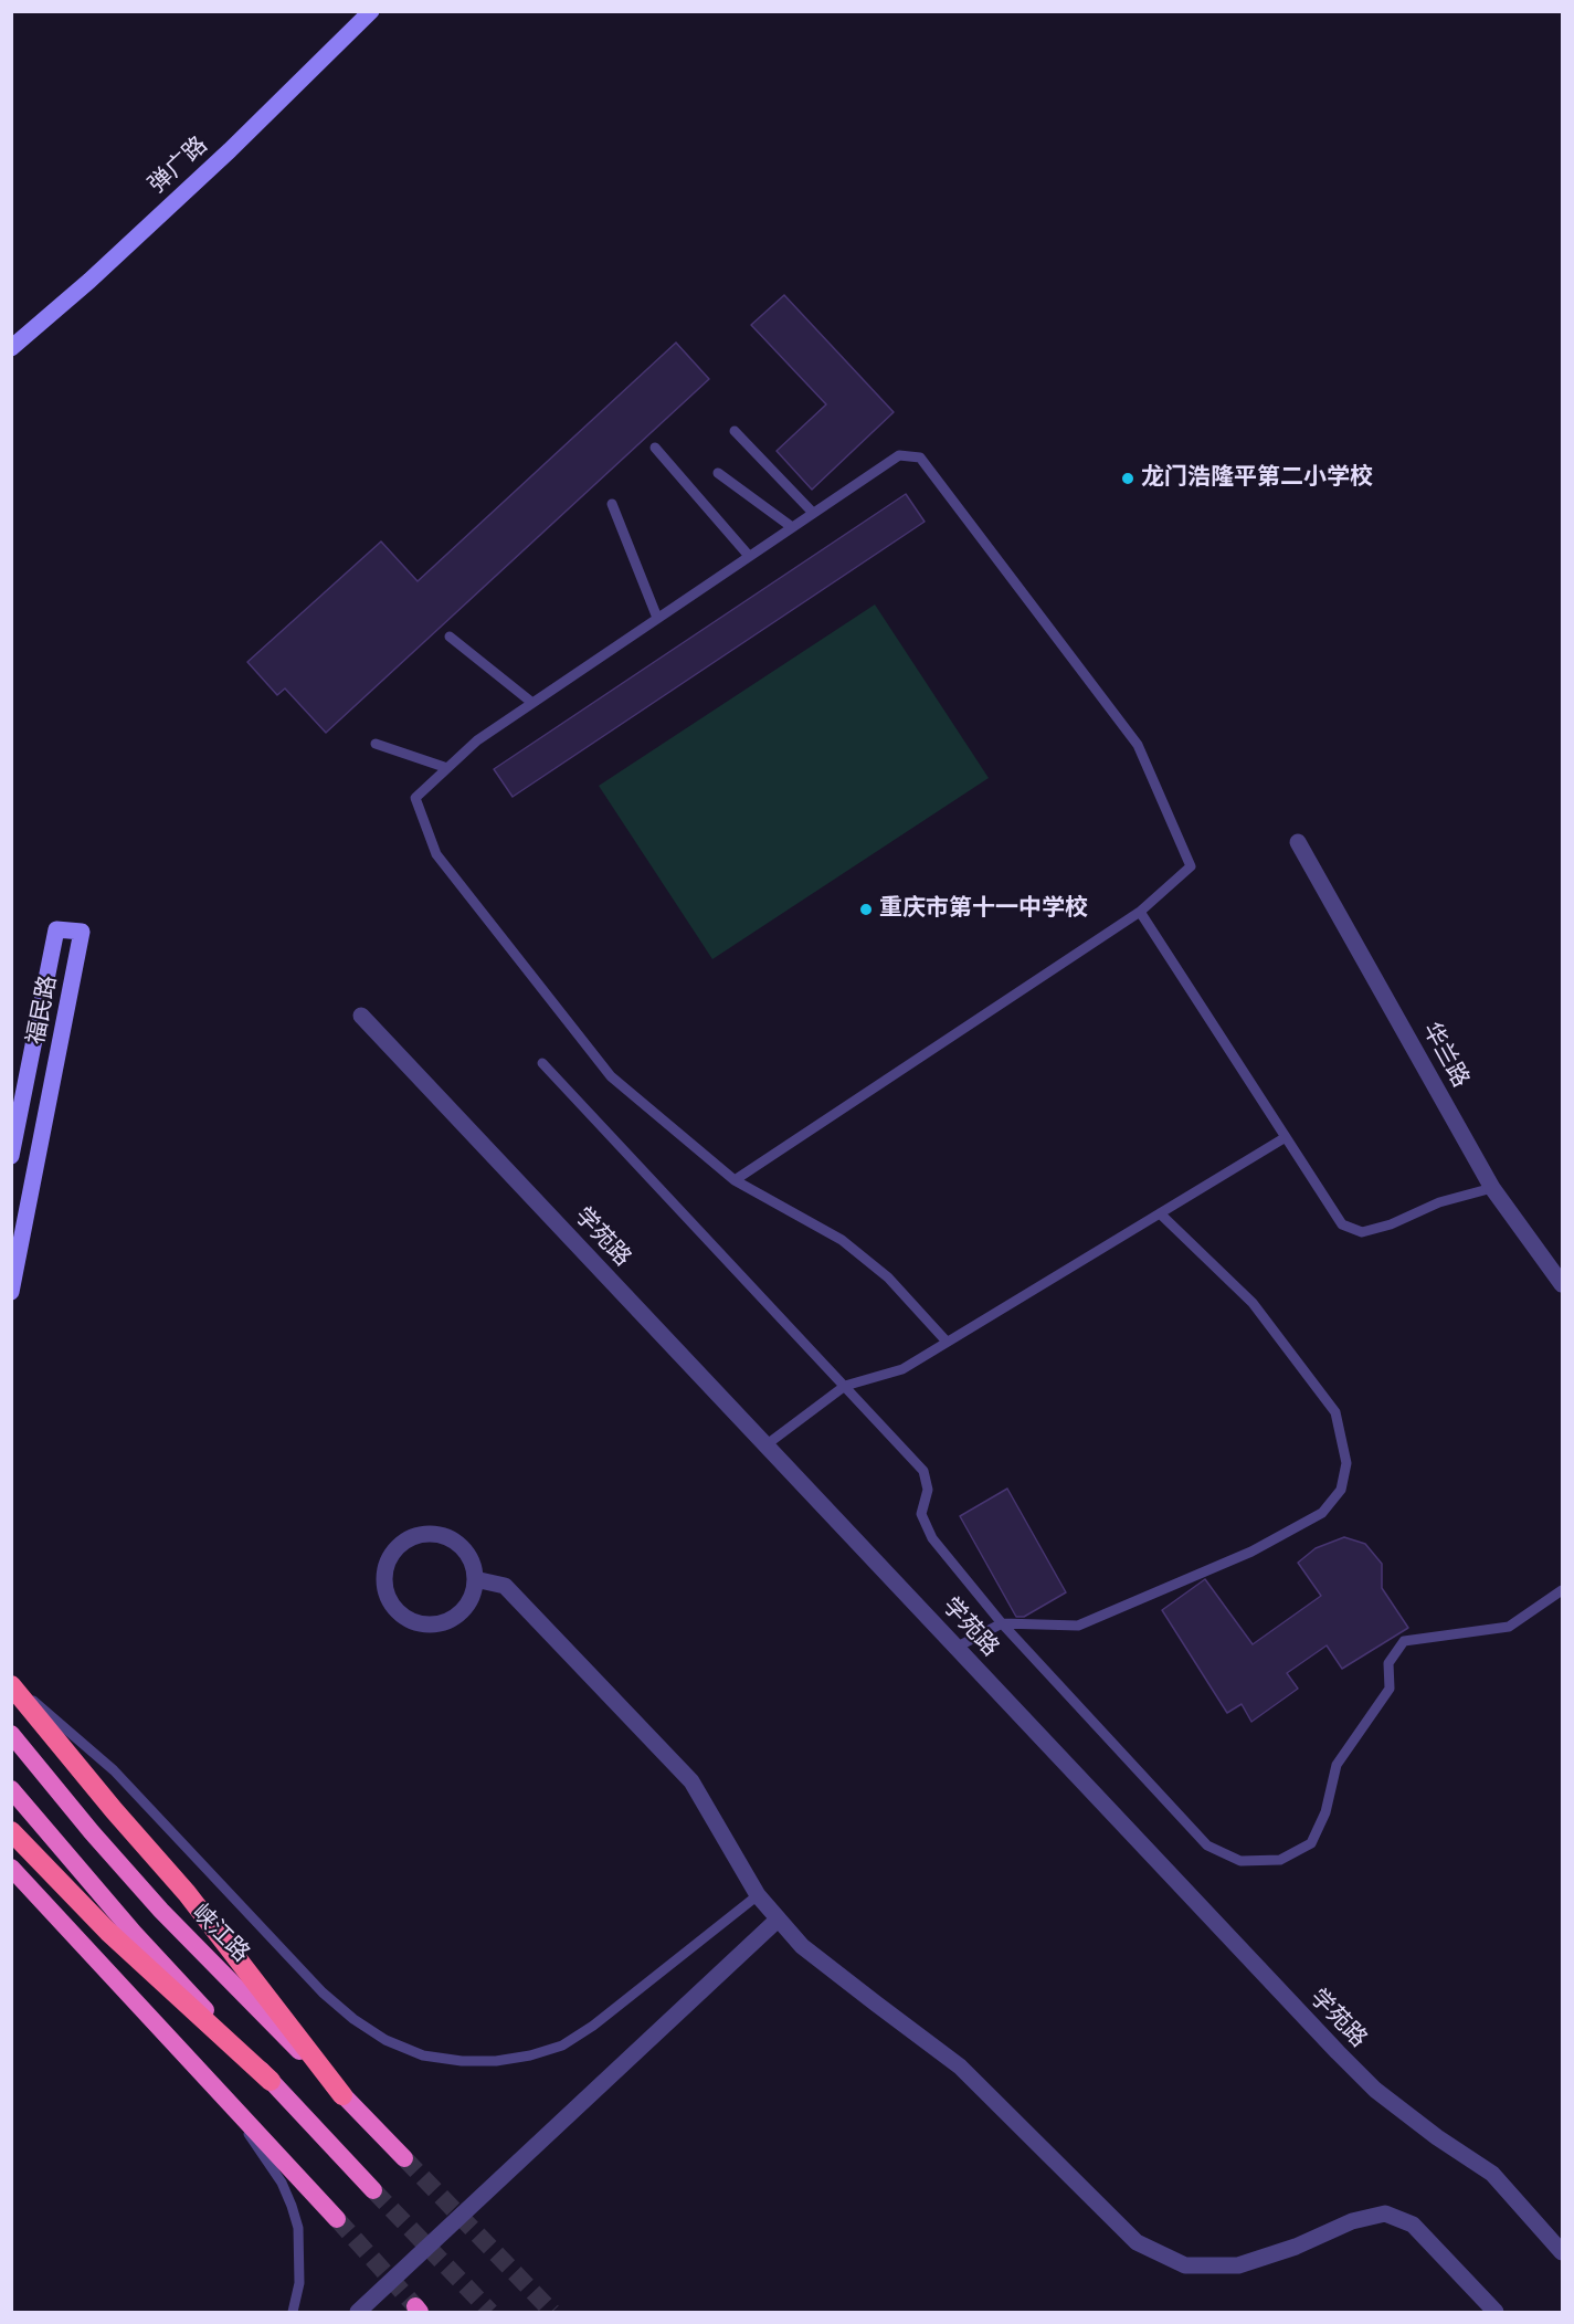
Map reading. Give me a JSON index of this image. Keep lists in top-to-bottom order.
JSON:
{
  "streets": {
    "highway": ["峡江路"],
    "main road": ["弹广路", "福民路"],
    "street": ["华兰路", "学苑路"]
  },
  "places": ["龙门浩隆平第二小学校", "重庆市第十一中学校"]
}
